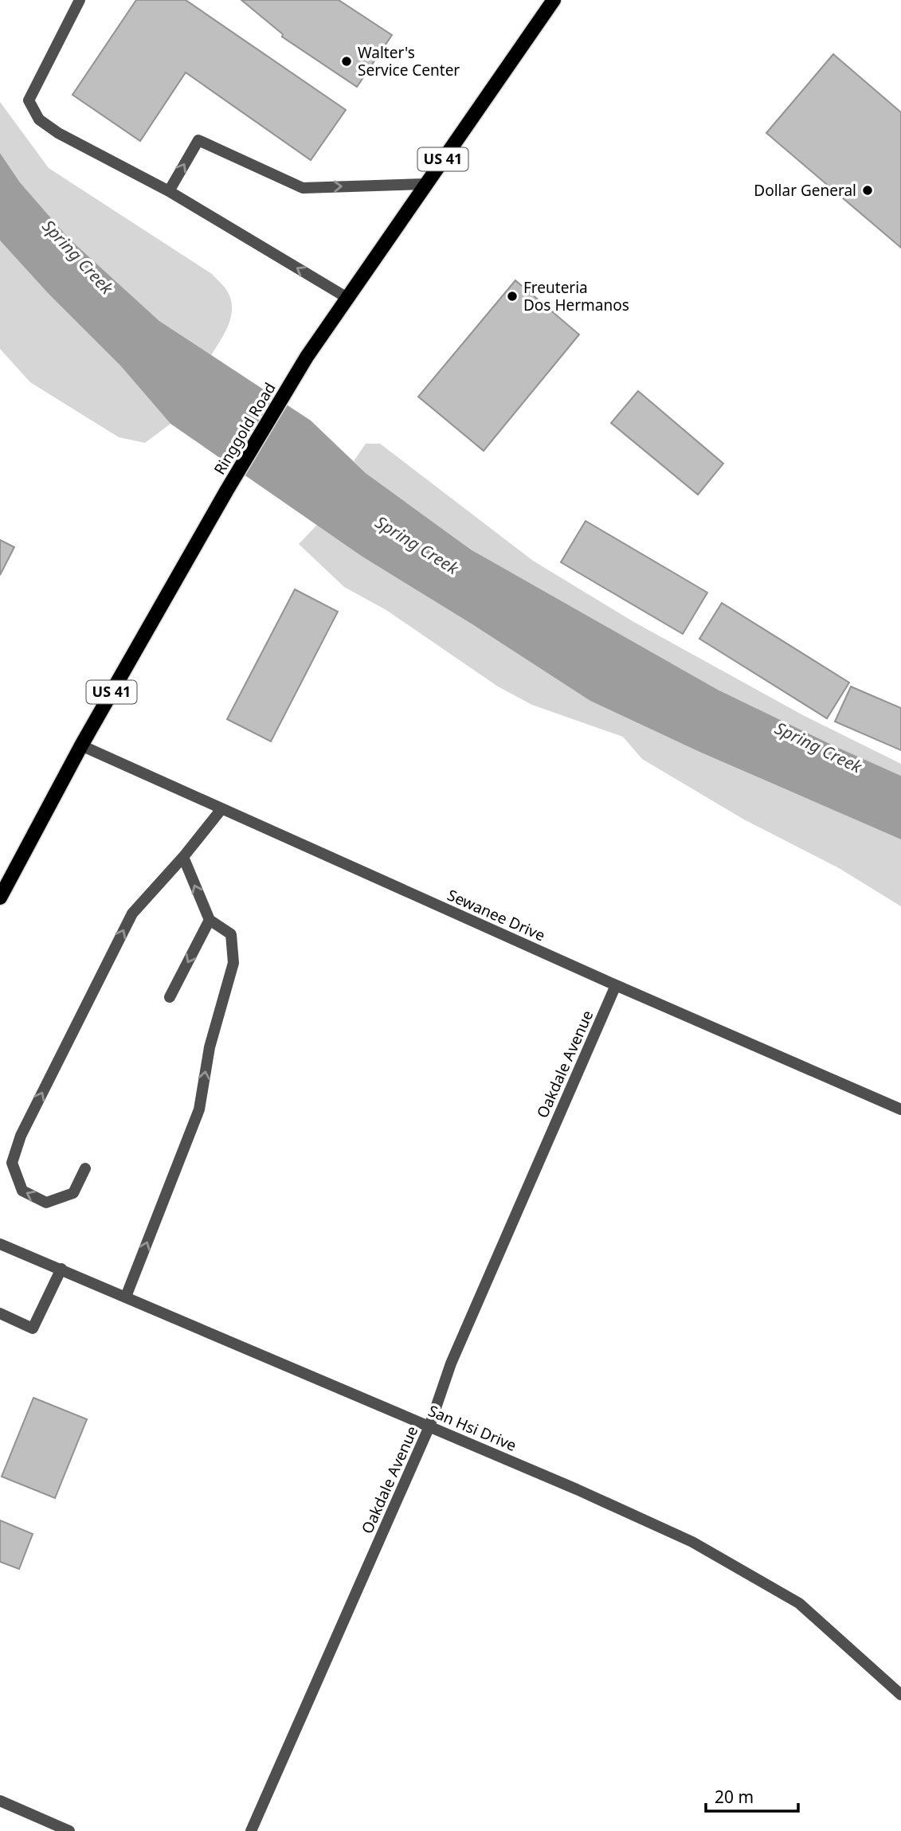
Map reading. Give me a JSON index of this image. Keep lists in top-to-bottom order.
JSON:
{
  "streets": {
    "main road": ["US 41", "Ringgold Road"],
    "street": ["Sewanee Drive", "Oakdale Avenue", "San Hsi Drive"]
  },
  "crossings": [
    ["Ringgold Road", "Sewanee Drive"],
    ["Sewanee Drive", "Oakdale Avenue"],
    ["Oakdale Avenue", "San Hsi Drive"]
  ],
  "water": ["Spring Creek"],
  "places": ["Walter's Service Center", "Dollar General", "Freuteria Dos Hermanos"],
  "scale_bar": "20 m"
}
